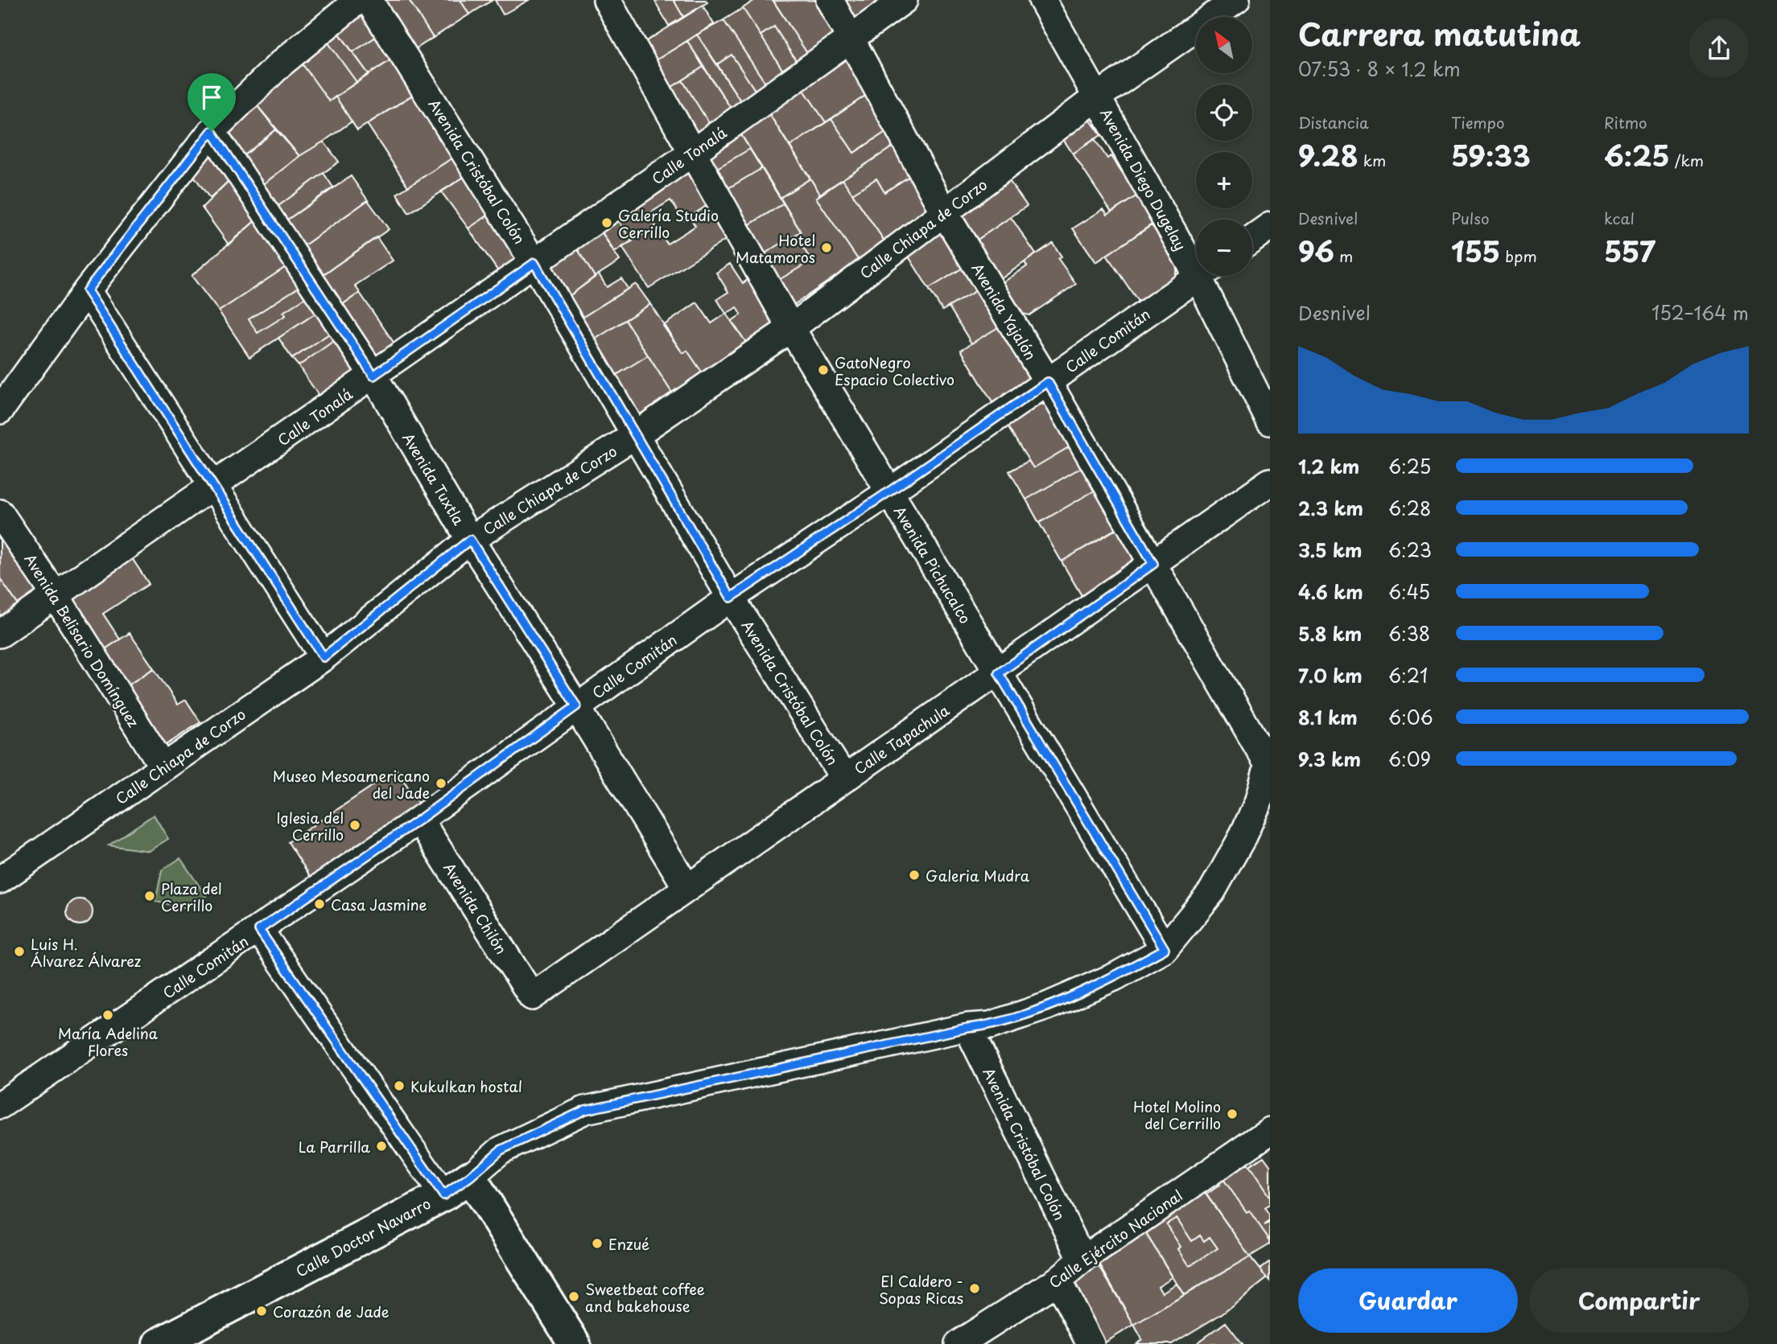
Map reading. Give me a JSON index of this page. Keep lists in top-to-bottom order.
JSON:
{
  "streets": {
    "street": [
      "Calle Tonalá",
      "Avenida Cristóbal Colón",
      "Avenida Diego Dugelay",
      "Calle Chiapa de Corzo",
      "Avenida Yajalón",
      "Calle Comitán",
      "Avenida Tuxtla",
      "Avenida Pichucalco",
      "Avenida Belisario Domínguez",
      "Calle Tapachula",
      "Avenida Chilón",
      "Calle Doctor Navarro",
      "Calle Ejército Nacional"
    ]
  },
  "crossings": [
    ["Calle Tonalá", "Avenida Cristóbal Colón"],
    ["Calle Tonalá", "Avenida Yajalón"],
    ["Calle Tonalá", "Avenida Tuxtla"],
    ["Calle Tonalá", "Avenida Pichucalco"],
    ["Calle Tonalá", "Avenida Belisario Domínguez"],
    ["Avenida Cristóbal Colón", "Calle Chiapa de Corzo"],
    ["Avenida Cristóbal Colón", "Calle Comitán"],
    ["Avenida Cristóbal Colón", "Calle Tapachula"],
    ["Avenida Cristóbal Colón", "Calle Doctor Navarro"],
    ["Avenida Cristóbal Colón", "Calle Ejército Nacional"],
    ["Avenida Diego Dugelay", "Calle Chiapa de Corzo"],
    ["Calle Chiapa de Corzo", "Avenida Yajalón"],
    ["Calle Chiapa de Corzo", "Avenida Tuxtla"],
    ["Calle Chiapa de Corzo", "Avenida Pichucalco"],
    ["Calle Chiapa de Corzo", "Avenida Belisario Domínguez"],
    ["Avenida Yajalón", "Calle Comitán"],
    ["Avenida Yajalón", "Calle Tapachula"],
    ["Avenida Yajalón", "Calle Doctor Navarro"],
    ["Calle Comitán", "Avenida Tuxtla"],
    ["Calle Comitán", "Avenida Pichucalco"],
    ["Calle Comitán", "Avenida Chilón"],
    ["Avenida Tuxtla", "Calle Tapachula"],
    ["Avenida Pichucalco", "Calle Tapachula"],
    ["Avenida Pichucalco", "Calle Doctor Navarro"],
    ["Calle Tapachula", "Avenida Chilón"]
  ],
  "places": [
    "Galería Studio Cerrillo",
    "Hotel Matamoros",
    "GatoNegro Espacio Colectivo",
    "Museo Mesoamericano del Jade",
    "Iglesia del Cerrillo",
    "Galeria Mudra",
    "Plaza del Cerrillo",
    "Casa Jasmine",
    "Luis H. Álvarez Álvarez",
    "María Adelina Flores",
    "Kukulkan hostal",
    "Hotel Molino del Cerrillo",
    "La Parrilla",
    "Enzué",
    "El Caldero - Sopas Ricas",
    "Sweetbeat coffee and bakehouse",
    "Corazón de Jade"
  ],
  "north": "top left",
  "page": {
    "heading": ["Carrera matutina", "07:53 · 8 × 1.2 km"],
    "map_buttons": ["+", "−"],
    "stats": [
      ["Distancia", "9.28 km"],
      ["Tiempo", "59:33"],
      ["Ritmo", "6:25 /km"],
      ["Desnivel", "96 m"],
      ["Pulso", "155 bpm"],
      ["kcal", "557"]
    ],
    "chart": ["Desnivel", "152–164 m"],
    "list": [
      {
        "name": "1.2 km",
        "note": "6:25"
      },
      {
        "name": "2.3 km",
        "note": "6:28"
      },
      {
        "name": "3.5 km",
        "note": "6:23"
      },
      {
        "name": "4.6 km",
        "note": "6:45"
      },
      {
        "name": "5.8 km",
        "note": "6:38"
      },
      {
        "name": "7.0 km",
        "note": "6:21"
      },
      {
        "name": "8.1 km",
        "note": "6:06"
      },
      {
        "name": "9.3 km",
        "note": "6:09"
      }
    ],
    "buttons": ["Guardar", "Compartir"]
  }
}
